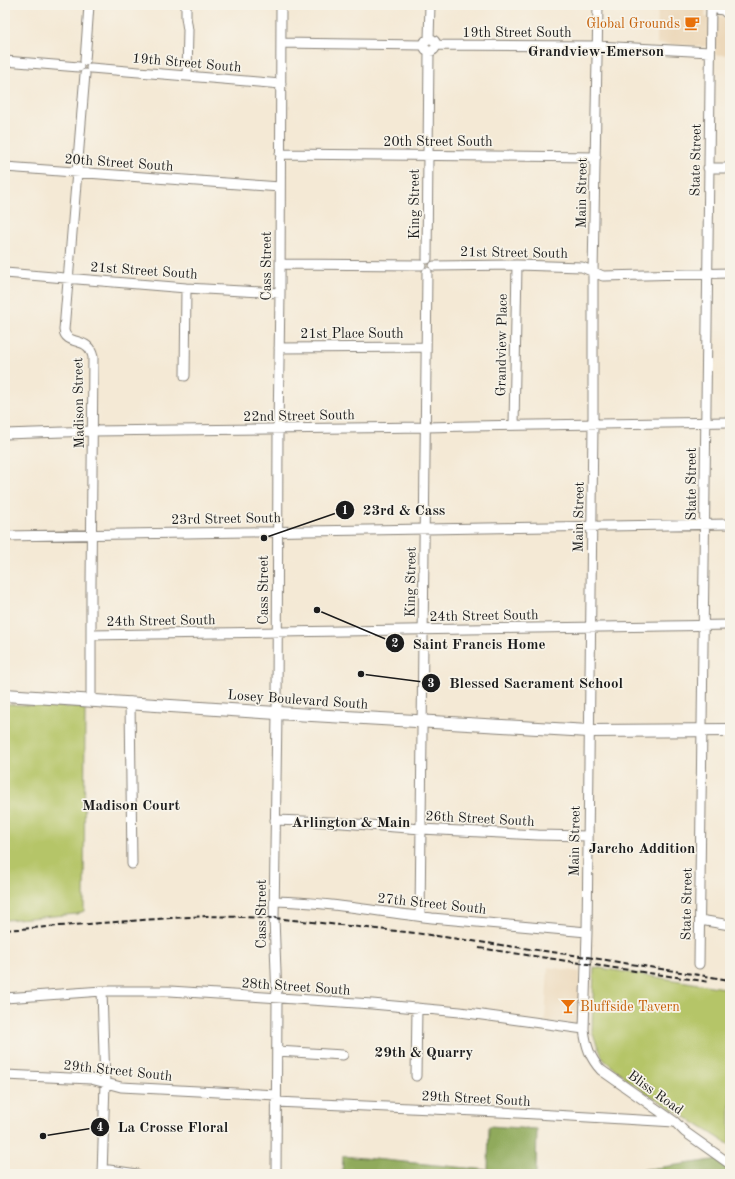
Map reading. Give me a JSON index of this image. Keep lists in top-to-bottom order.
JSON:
{
  "streets": {
    "main road": ["Losey Boulevard South"],
    "street": [
      "19th Street South",
      "20th Street South",
      "State Street",
      "Main Street",
      "King Street",
      "21st Street South",
      "Cass Street",
      "21st Place South",
      "Grandview Place",
      "Madison Street",
      "22nd Street South",
      "23rd Street South",
      "24th Street South",
      "26th Street South",
      "27th Street South",
      "28th Street South",
      "29th Street South",
      "Bliss Road"
    ]
  },
  "crossings": [
    ["19th Street South", "State Street"],
    ["19th Street South", "Main Street"],
    ["19th Street South", "King Street"],
    ["19th Street South", "Cass Street"],
    ["19th Street South", "Madison Street"],
    ["20th Street South", "Main Street"],
    ["20th Street South", "King Street"],
    ["20th Street South", "Cass Street"],
    ["20th Street South", "Madison Street"],
    ["State Street", "21st Street South"],
    ["State Street", "22nd Street South"],
    ["State Street", "23rd Street South"],
    ["State Street", "24th Street South"],
    ["State Street", "Losey Boulevard South"],
    ["Main Street", "21st Street South"],
    ["Main Street", "22nd Street South"],
    ["Main Street", "23rd Street South"],
    ["Main Street", "24th Street South"],
    ["Main Street", "Losey Boulevard South"],
    ["Main Street", "26th Street South"],
    ["Main Street", "27th Street South"],
    ["Main Street", "28th Street South"],
    ["Main Street", "Bliss Road"],
    ["King Street", "21st Street South"],
    ["King Street", "21st Place South"],
    ["King Street", "22nd Street South"],
    ["King Street", "23rd Street South"],
    ["King Street", "24th Street South"],
    ["King Street", "Losey Boulevard South"],
    ["King Street", "26th Street South"],
    ["King Street", "27th Street South"],
    ["21st Street South", "Cass Street"],
    ["21st Street South", "Grandview Place"],
    ["21st Street South", "Madison Street"],
    ["Cass Street", "21st Place South"],
    ["Cass Street", "22nd Street South"],
    ["Cass Street", "23rd Street South"],
    ["Cass Street", "24th Street South"],
    ["Cass Street", "Losey Boulevard South"],
    ["Cass Street", "26th Street South"],
    ["Cass Street", "27th Street South"],
    ["Cass Street", "28th Street South"],
    ["Cass Street", "29th Street South"],
    ["Grandview Place", "22nd Street South"],
    ["Madison Street", "22nd Street South"],
    ["Madison Street", "23rd Street South"],
    ["Madison Street", "24th Street South"],
    ["Madison Street", "Losey Boulevard South"],
    ["28th Street South", "Bliss Road"],
    ["29th Street South", "Bliss Road"]
  ],
  "districts": [
    "Grandview-Emerson",
    "Madison Court",
    "Arlington & Main",
    "Jarcho Addition",
    "29th & Quarry"
  ],
  "places": {
    "cafe": ["Global Grounds"],
    "other": [
      "23rd & Cass",
      "Saint Francis Home",
      "Blessed Sacrament School",
      "La Crosse Floral"
    ],
    "bar": ["Bluffside Tavern"]
  }
}
